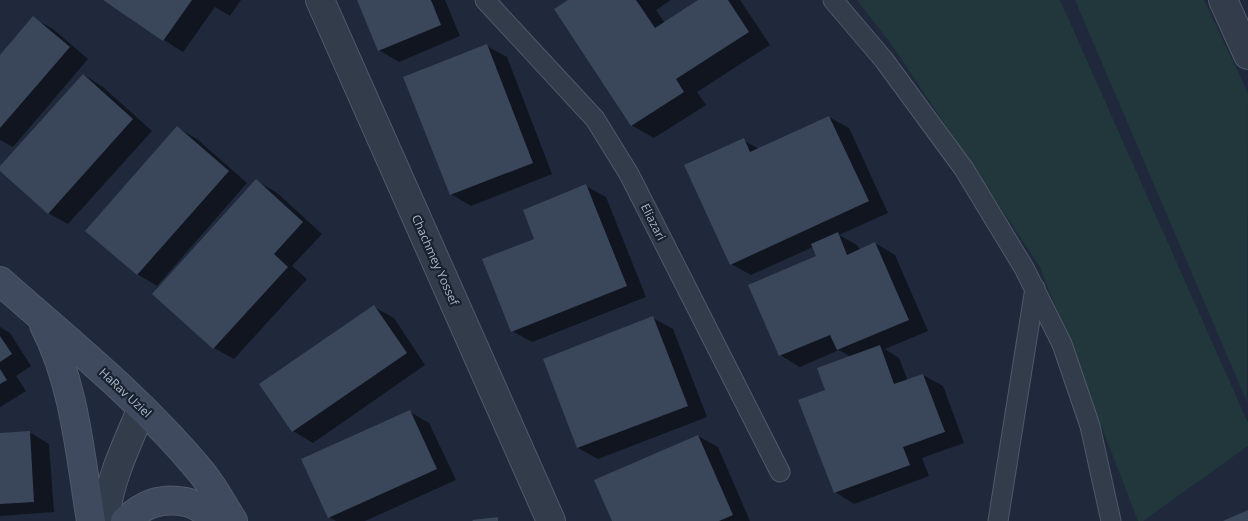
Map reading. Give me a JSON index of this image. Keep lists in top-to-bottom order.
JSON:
{
  "streets": {
    "street": ["Chachmey Yossef", "HaRav Uziel"],
    "lane": ["Eliazari"]
  }
}
